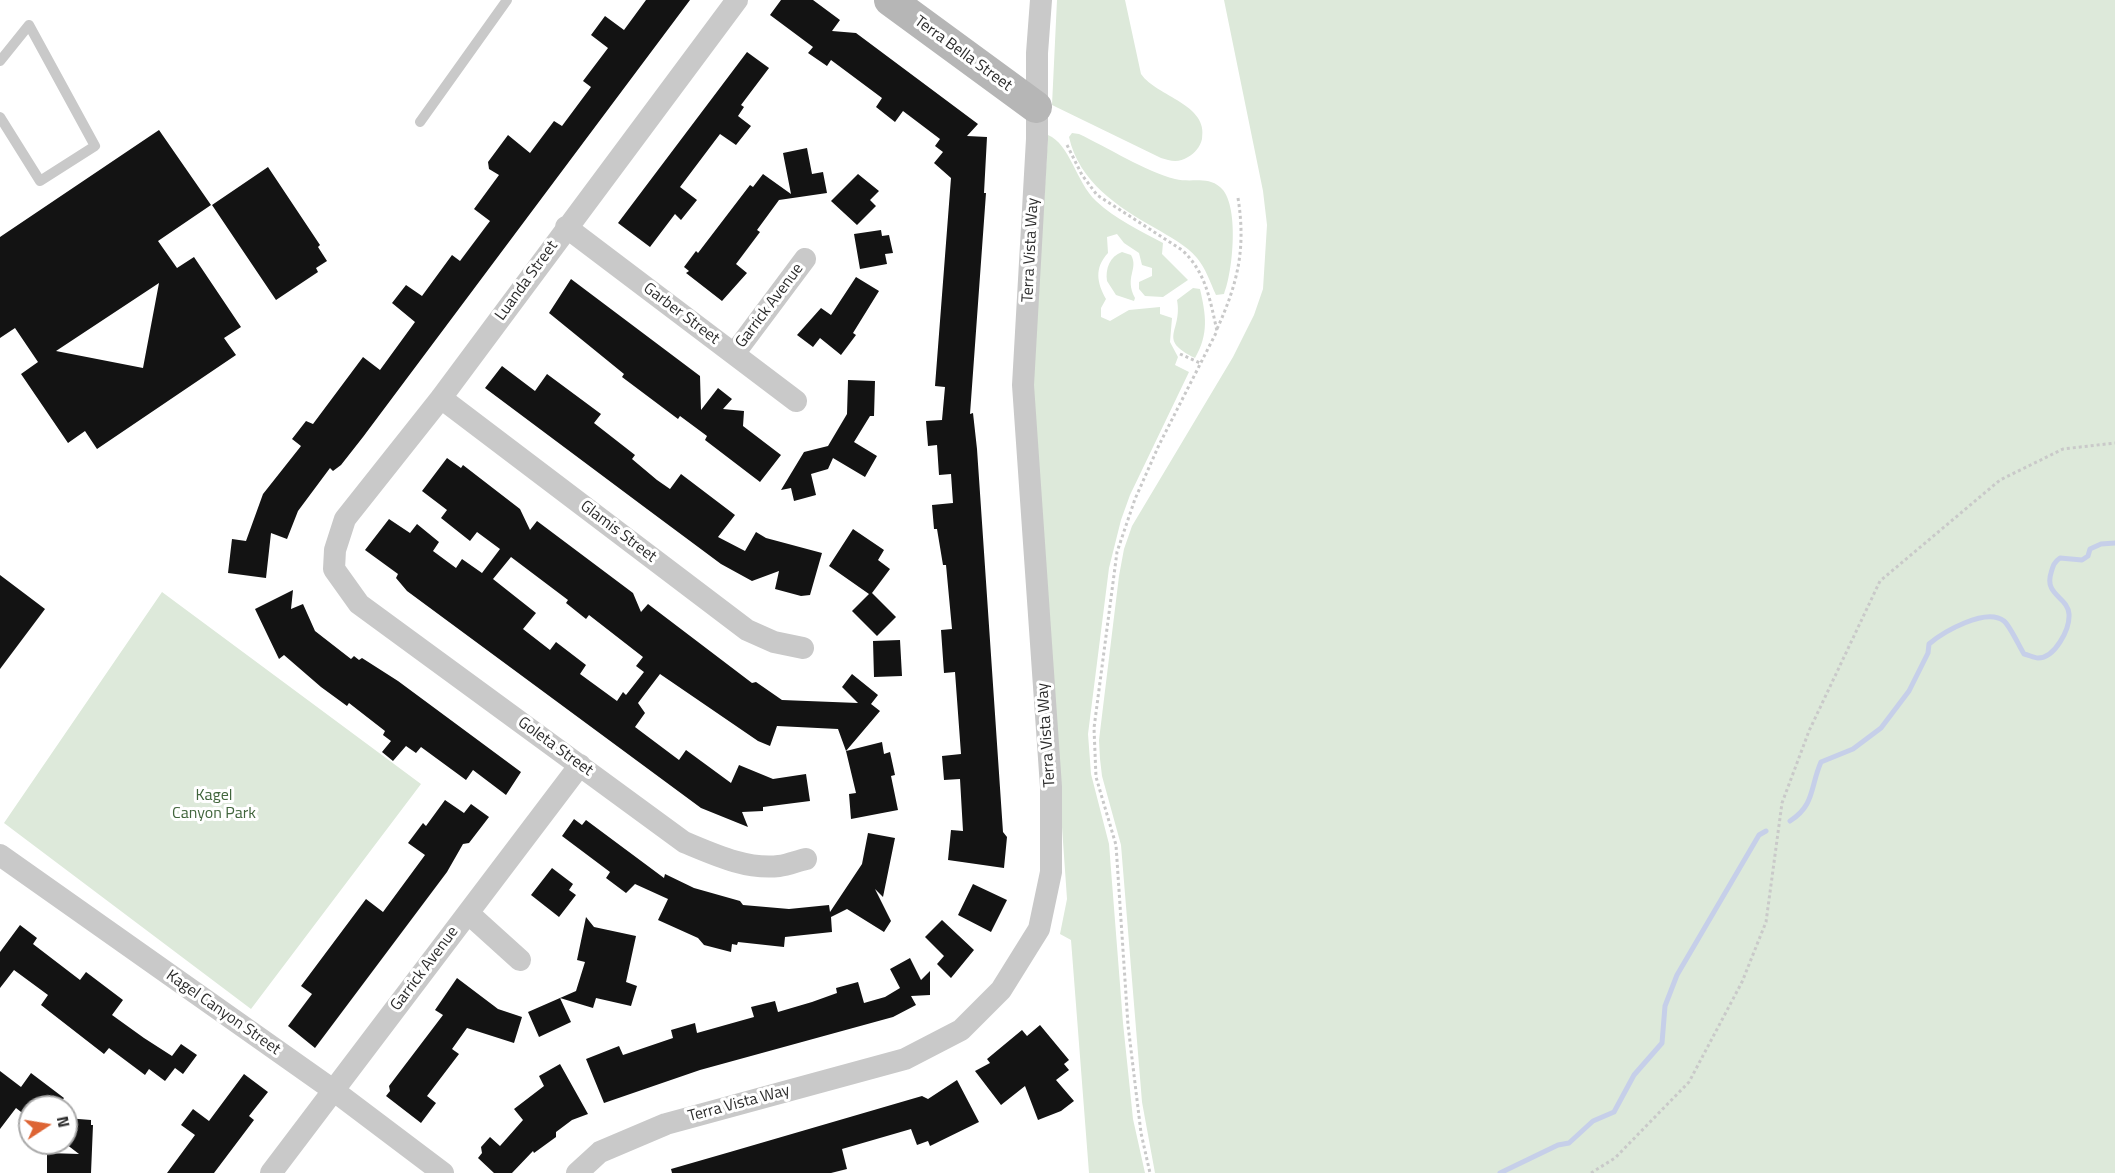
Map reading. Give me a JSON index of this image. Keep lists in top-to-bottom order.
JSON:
{
  "streets": {
    "street": [
      "Terra Bella Street",
      "Terra Vista Way",
      "Luanda Street",
      "Garrick Avenue",
      "Garber Street",
      "Glamis Street",
      "Goleta Street",
      "Kagel Canyon Street"
    ]
  },
  "crossings": [
    ["Terra Bella Street", "Terra Vista Way"],
    ["Luanda Street", "Garber Street"],
    ["Luanda Street", "Glamis Street"],
    ["Luanda Street", "Goleta Street"],
    ["Garrick Avenue", "Garber Street"],
    ["Garrick Avenue", "Goleta Street"],
    ["Garrick Avenue", "Kagel Canyon Street"]
  ],
  "parks": ["Kagel Canyon Park"],
  "north": "right"
}
